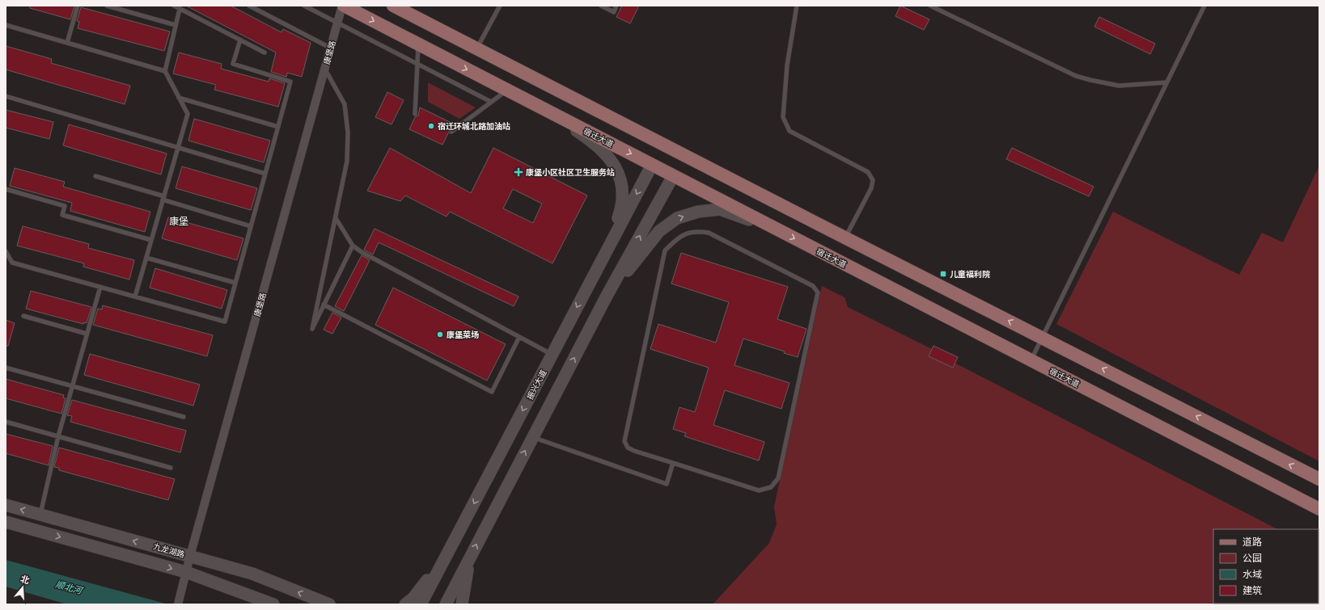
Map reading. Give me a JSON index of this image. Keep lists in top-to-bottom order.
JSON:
{
  "streets": {
    "main road": ["宿迁大道", "振兴大道", "九龙湖路"],
    "street": ["康堡路"]
  },
  "crossings": [
    ["康堡路", "宿迁大道"],
    ["康堡路", "九龙湖路"],
    ["宿迁大道", "振兴大道"]
  ],
  "districts": ["康堡"],
  "water": ["顺北河"],
  "places": {
    "other": ["宿迁环城北路加油站", "康堡菜场"],
    "health": ["康堡小区社区卫生服务站"],
    "transit": ["儿童福利院"]
  },
  "legend": [
    "道路",
    "公园",
    "水域",
    "建筑"
  ],
  "north": "top"
}
